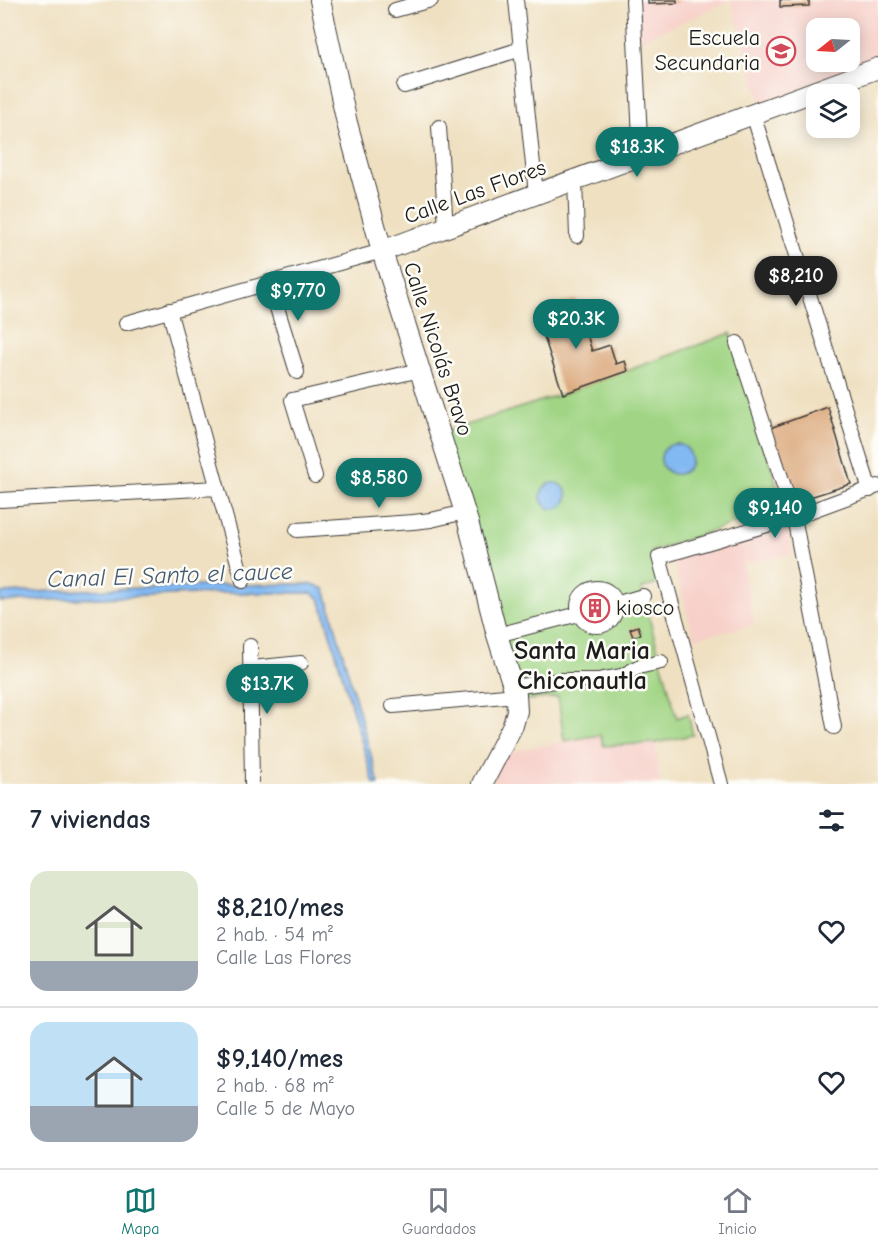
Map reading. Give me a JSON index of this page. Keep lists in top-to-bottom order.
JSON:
{
  "streets": {
    "street": ["Calle Las Flores", "Calle Nicolás Bravo"]
  },
  "crossings": [
    ["Calle Las Flores", "Calle Nicolás Bravo"]
  ],
  "districts": ["Santa Maria Chiconautla"],
  "water": ["Canal El Santo el cauce"],
  "places": {
    "school or university": ["Escuela Secundaria"],
    "building": ["kiosco"]
  },
  "north": "left",
  "page": {
    "price": [
      "$18.3K",
      "$8,210",
      "$9,770",
      "$20.3K",
      "$8,580",
      "$9,140",
      "$13.7K"
    ],
    "heading": "7 viviendas",
    "list": [
      {
        "name": "$8,210/mes",
        "note": "2 hab. · 54 m² · Calle Las Flores"
      },
      {
        "name": "$9,140/mes",
        "note": "2 hab. · 68 m² · Calle 5 de Mayo"
      }
    ],
    "tabs": ["Mapa", "Guardados", "Inicio"]
  }
}
